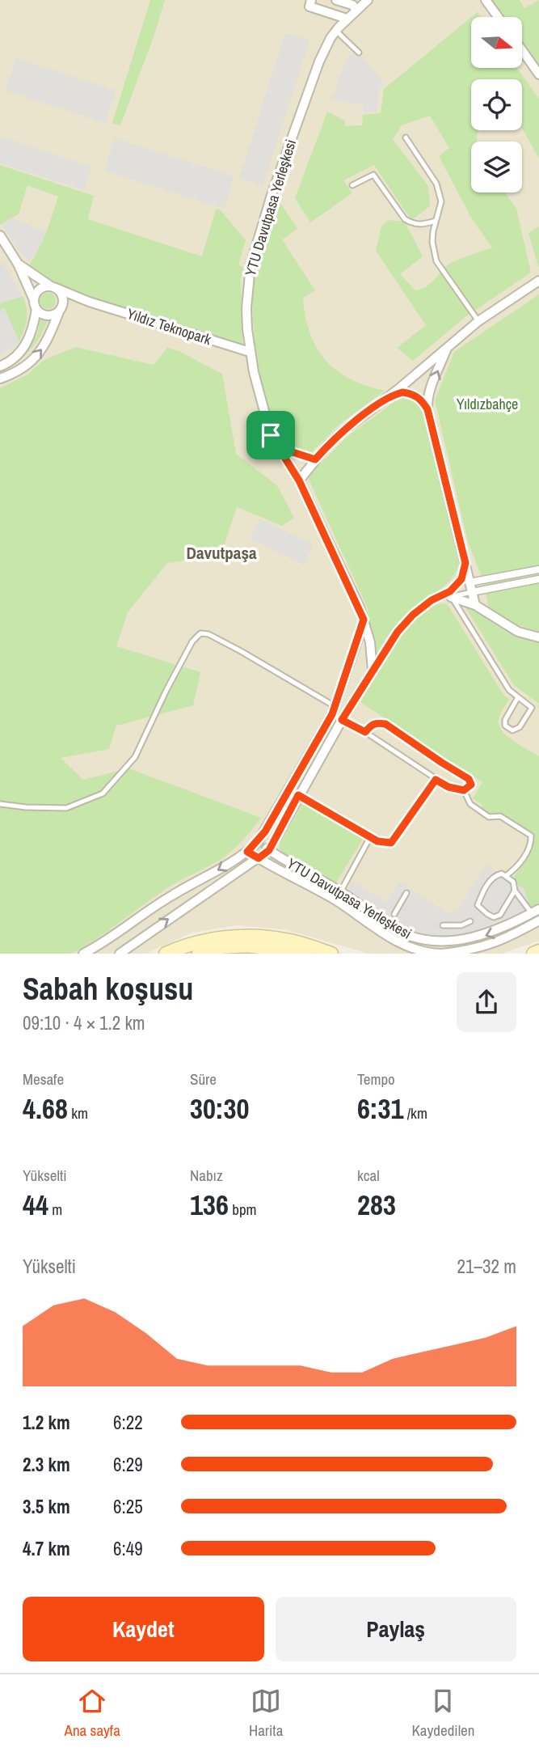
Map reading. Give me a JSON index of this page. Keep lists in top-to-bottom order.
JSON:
{
  "streets": {
    "street": ["YTU Davutpasa Yerleşkesi", "Yıldız Teknopark"]
  },
  "crossings": [
    ["YTU Davutpasa Yerleşkesi", "Yıldız Teknopark"]
  ],
  "districts": ["Davutpaşa"],
  "parks": ["Yıldızbahçe"],
  "north": "right",
  "page": {
    "heading": ["Sabah koşusu", "09:10 · 4 × 1.2 km"],
    "stats": [
      ["Mesafe", "4.68 km"],
      ["Süre", "30:30"],
      ["Tempo", "6:31 /km"],
      ["Yükselti", "44 m"],
      ["Nabız", "136 bpm"],
      ["kcal", "283"]
    ],
    "chart": ["Yükselti", "21–32 m"],
    "list": [
      {
        "name": "1.2 km",
        "note": "6:22"
      },
      {
        "name": "2.3 km",
        "note": "6:29"
      },
      {
        "name": "3.5 km",
        "note": "6:25"
      },
      {
        "name": "4.7 km",
        "note": "6:49"
      }
    ],
    "buttons": ["Kaydet", "Paylaş"],
    "tabs": ["Ana sayfa", "Harita", "Kaydedilen"]
  }
}
